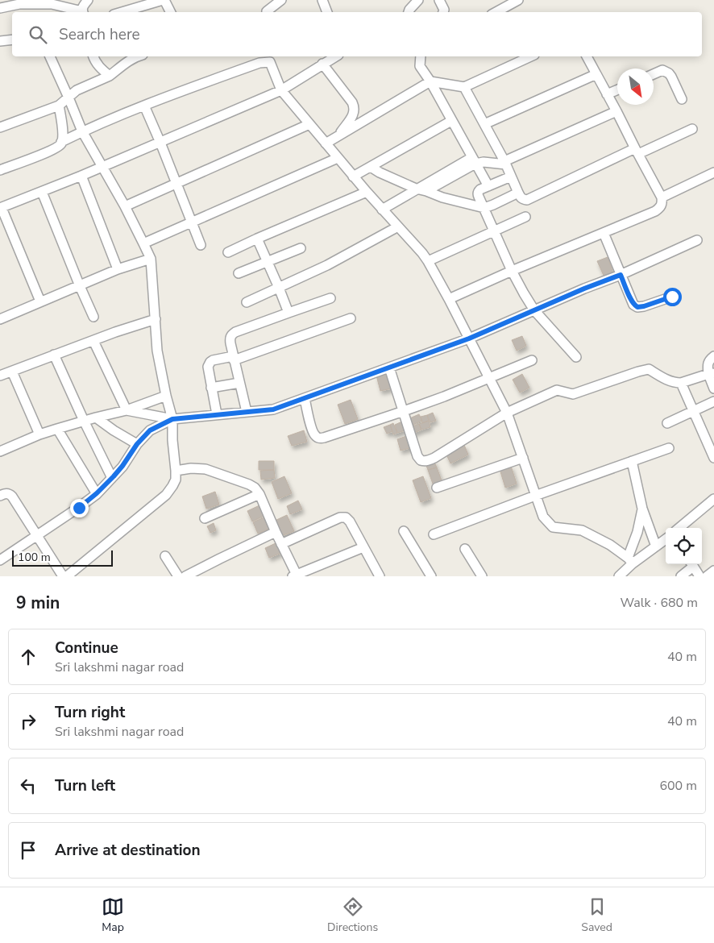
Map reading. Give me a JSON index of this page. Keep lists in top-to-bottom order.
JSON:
{
  "scale_bar": "100 m",
  "north": "bottom right",
  "page": {
    "search": "Search here",
    "scale": "100 m",
    "heading": ["9 min", "Walk · 680 m"],
    "list": [
      ["Continue", "Sri lakshmi nagar road", "40 m"],
      ["Turn right", "Sri lakshmi nagar road", "40 m"],
      ["Turn left", "600 m"],
      "Arrive at destination"
    ],
    "nav": ["Map", "Directions", "Saved"]
  }
}
